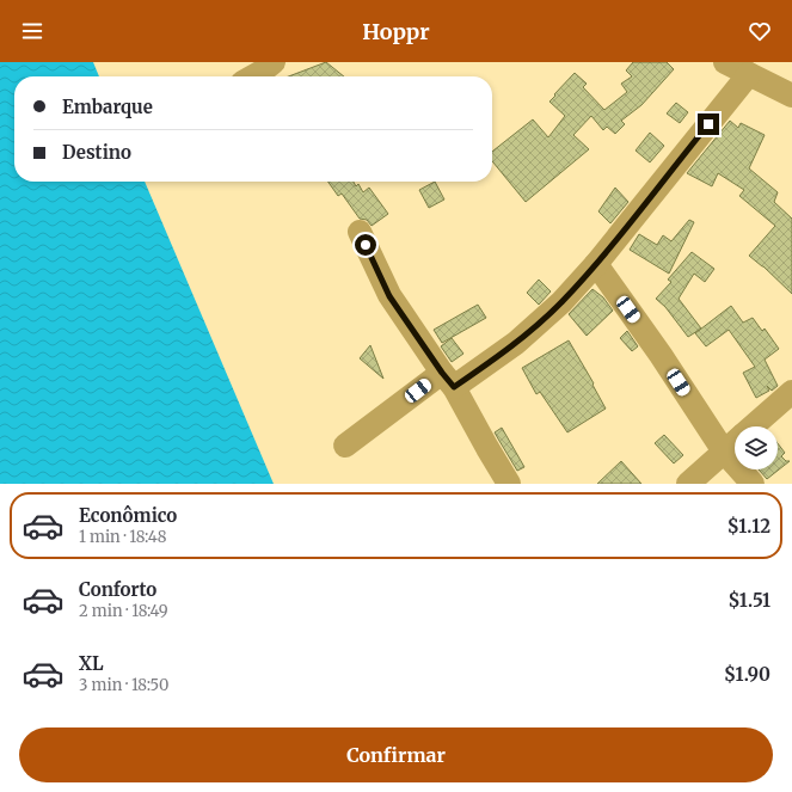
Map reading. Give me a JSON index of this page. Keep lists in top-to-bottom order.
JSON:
{
  "page": {
    "header": "Hoppr",
    "banner": ["Embarque", "Destino"],
    "list": [
      {
        "name": "Econômico",
        "note": "1 min · 18:48",
        "value": "$1.12"
      },
      {
        "name": "Conforto",
        "note": "2 min · 18:49",
        "value": "$1.51"
      },
      {
        "name": "XL",
        "note": "3 min · 18:50",
        "value": "$1.90"
      }
    ],
    "buttons": "Confirmar"
  }
}
